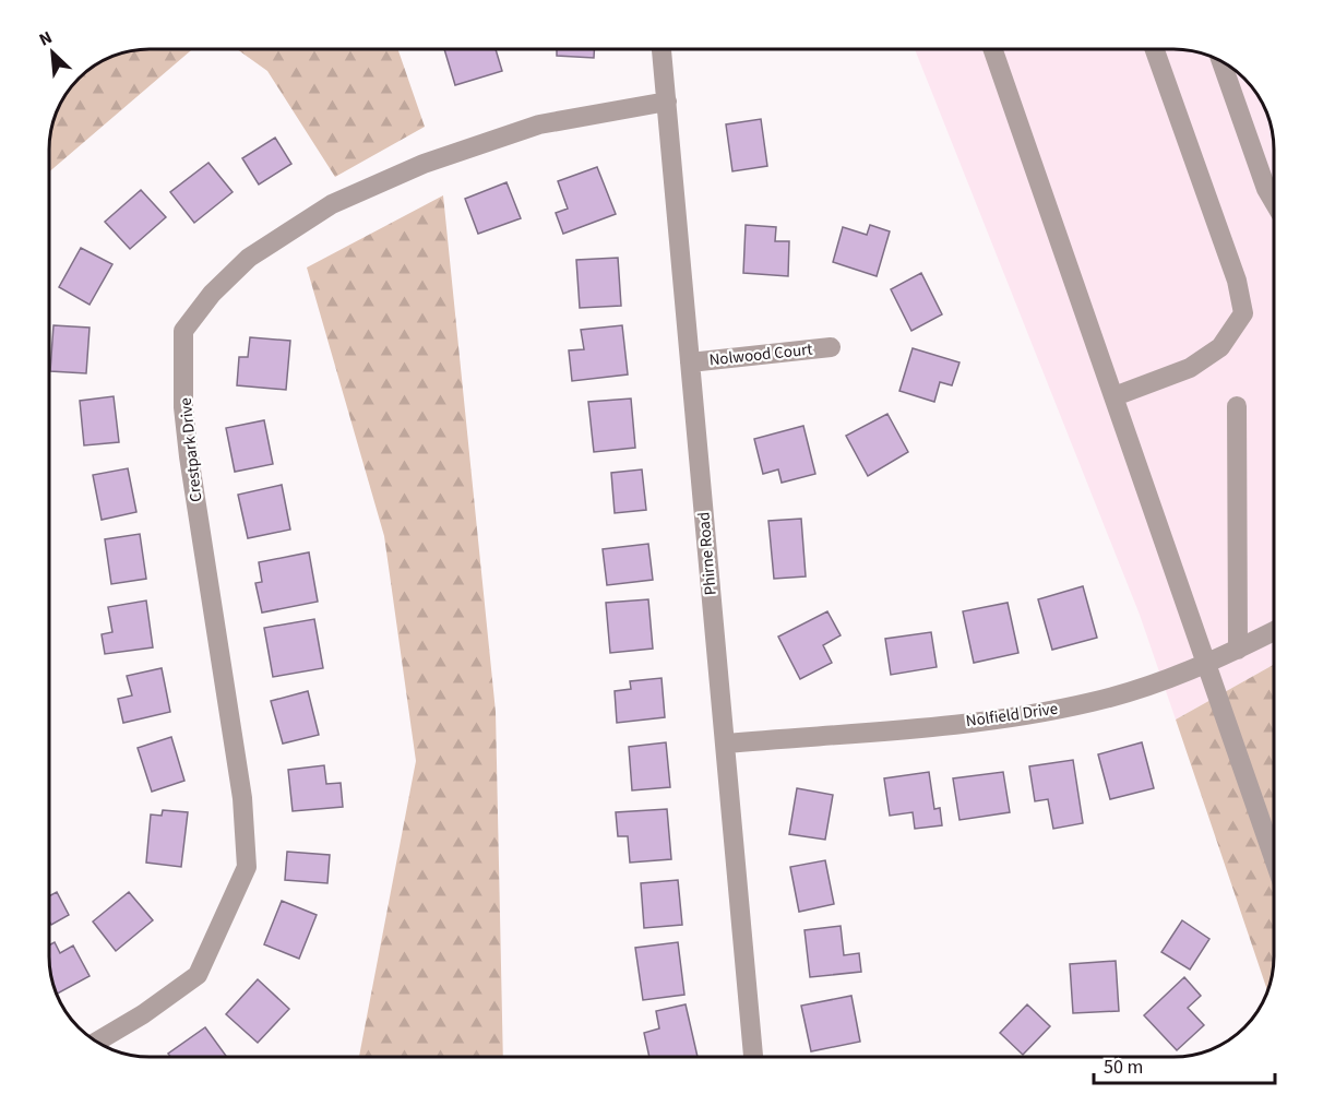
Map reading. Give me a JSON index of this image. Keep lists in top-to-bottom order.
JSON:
{
  "streets": {
    "street": [
      "Nolwood Court",
      "Crestpark Drive",
      "Phirne Road",
      "Nolfield Drive"
    ]
  },
  "crossings": [
    ["Nolwood Court", "Phirne Road"],
    ["Crestpark Drive", "Phirne Road"],
    ["Phirne Road", "Nolfield Drive"]
  ],
  "scale_bar": "50 m",
  "north": "top left"
}
